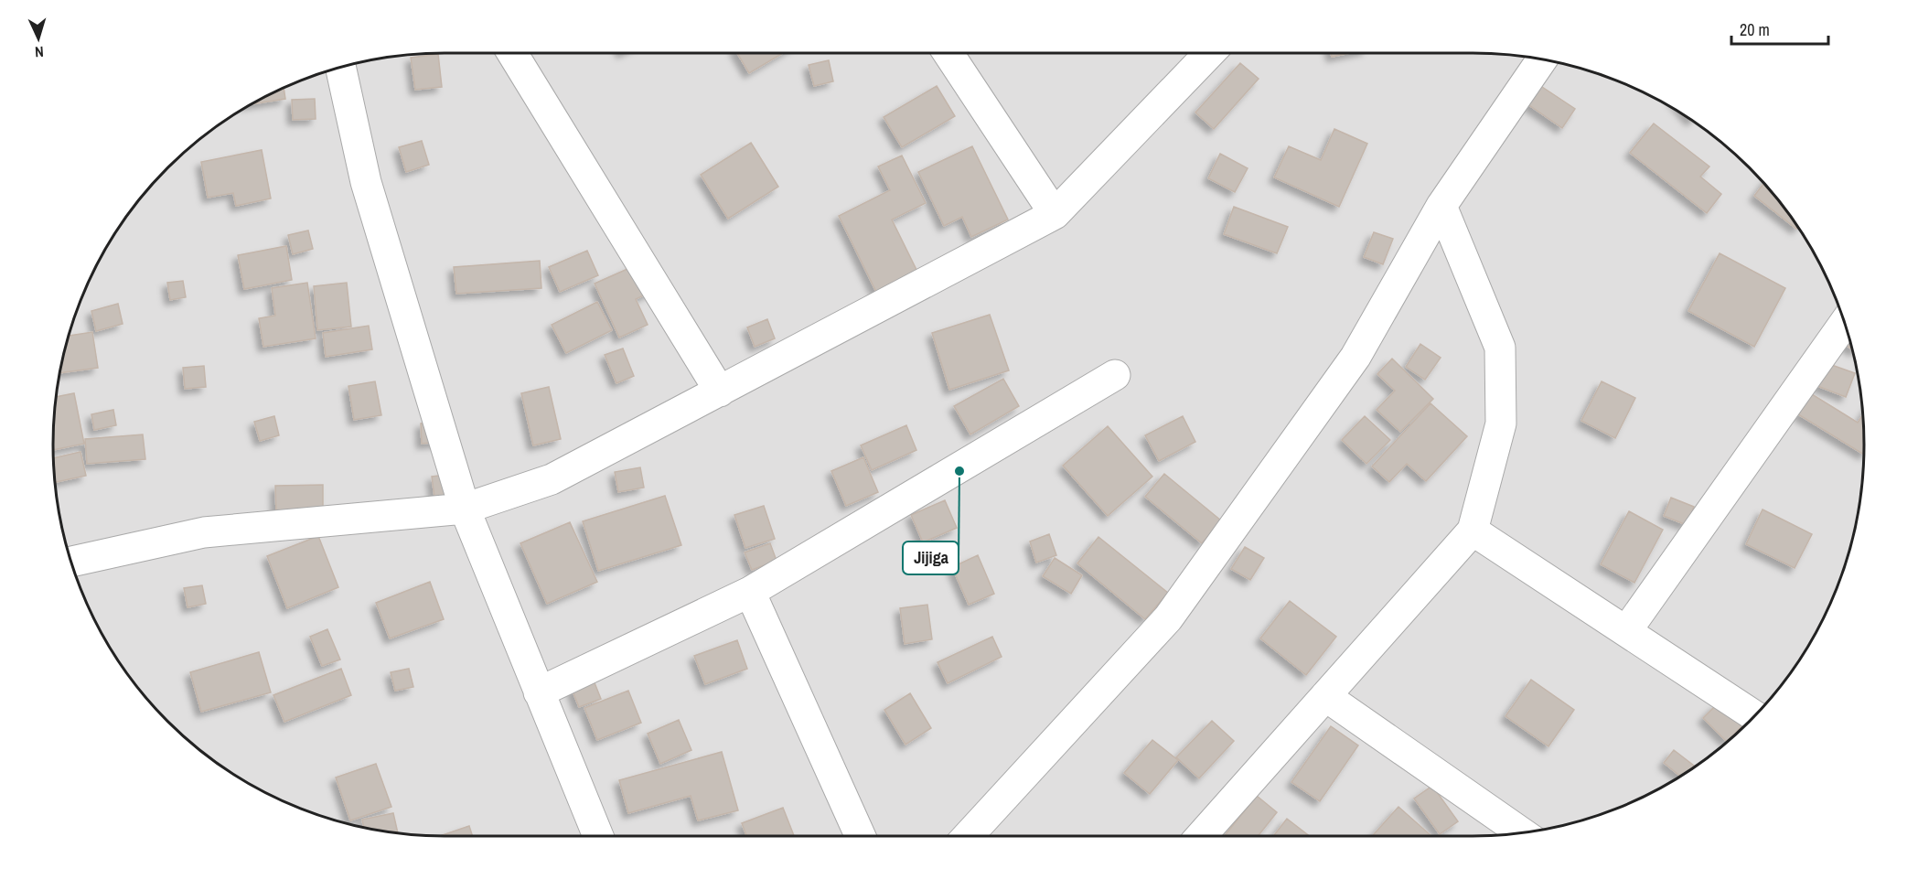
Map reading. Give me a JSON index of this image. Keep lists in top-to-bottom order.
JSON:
{
  "places": ["Jijiga"],
  "scale_bar": "20 m",
  "north": "bottom"
}
